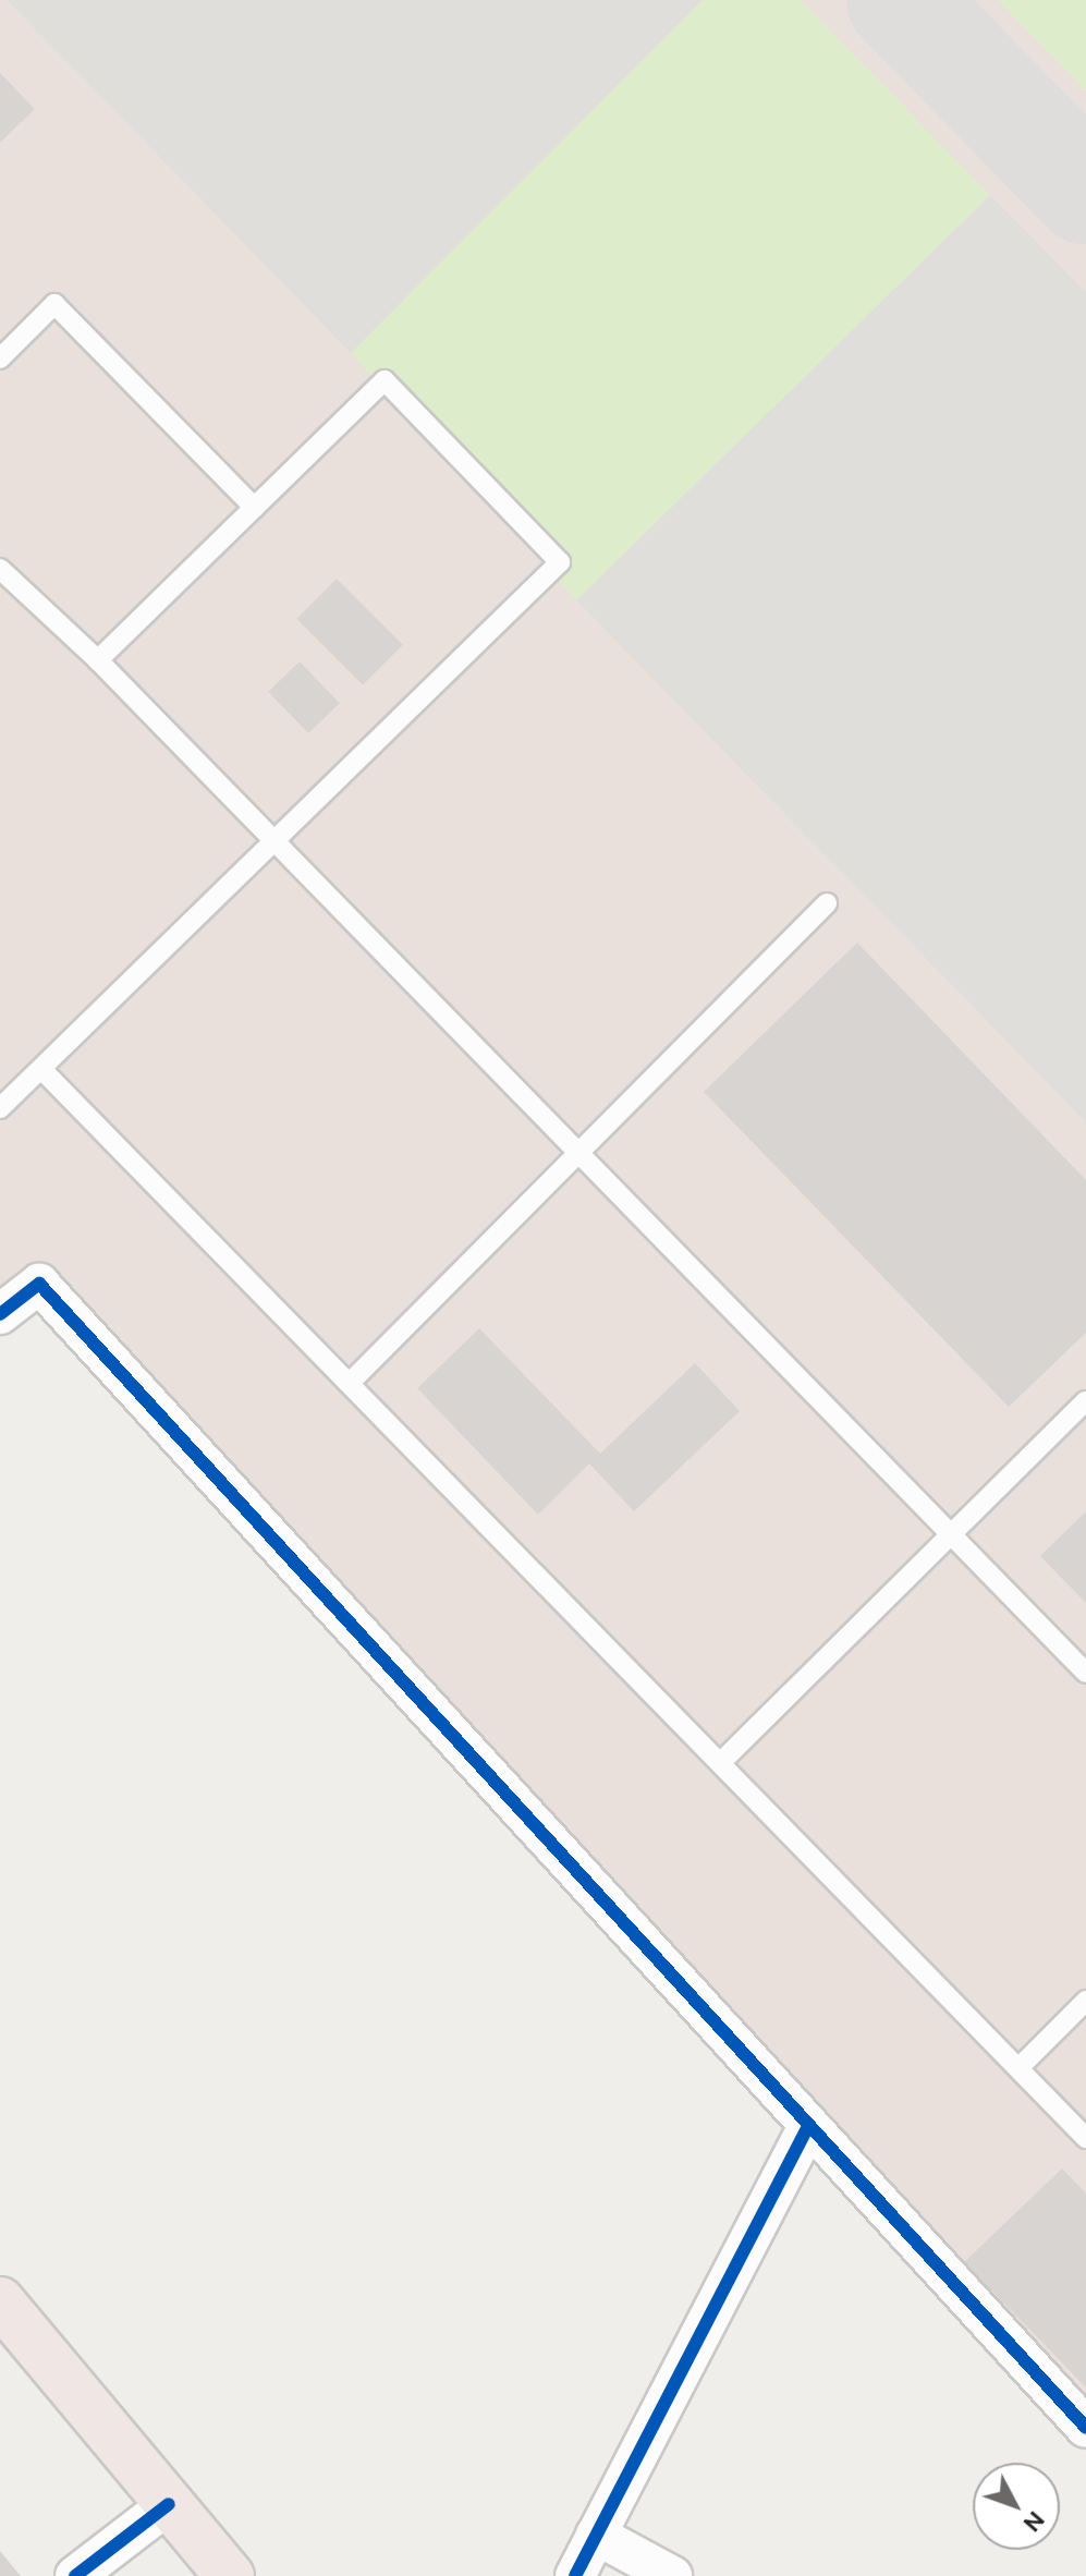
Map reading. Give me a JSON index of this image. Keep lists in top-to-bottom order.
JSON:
{
  "north": "bottom right"
}
